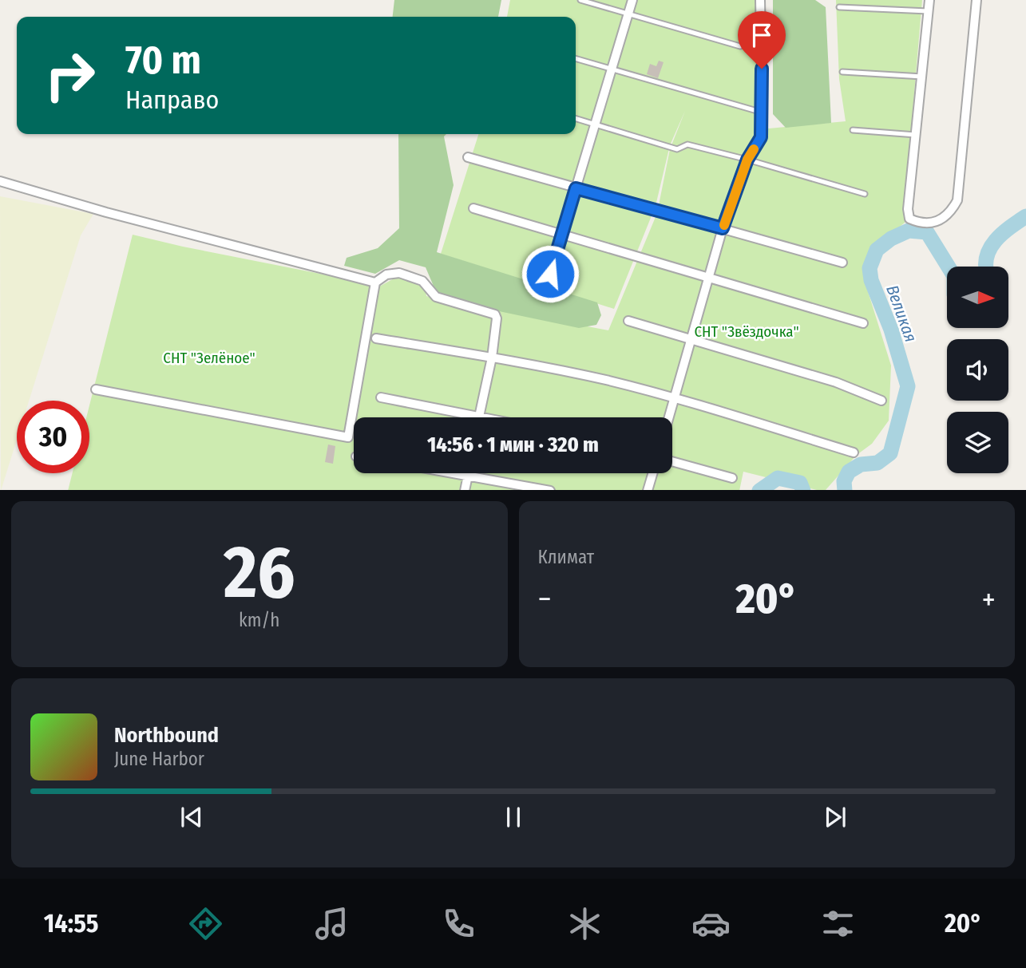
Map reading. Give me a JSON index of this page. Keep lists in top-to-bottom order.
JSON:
{
  "water": ["Великая"],
  "parks": ["СНТ \"Звёздочка\"", "СНТ \"Зелёное\""],
  "north": "right",
  "page": {
    "turn": ["70 m", "Направо"],
    "limit": "30",
    "trip": "14:56 · 1 мин · 320 m",
    "tile": [
      ["26", "km/h"],
      "Климат"
    ],
    "heat": ["−", "20°", "+"],
    "song": ["Northbound", "June Harbor"],
    "tabs": ["14:55", "20°"]
  }
}
